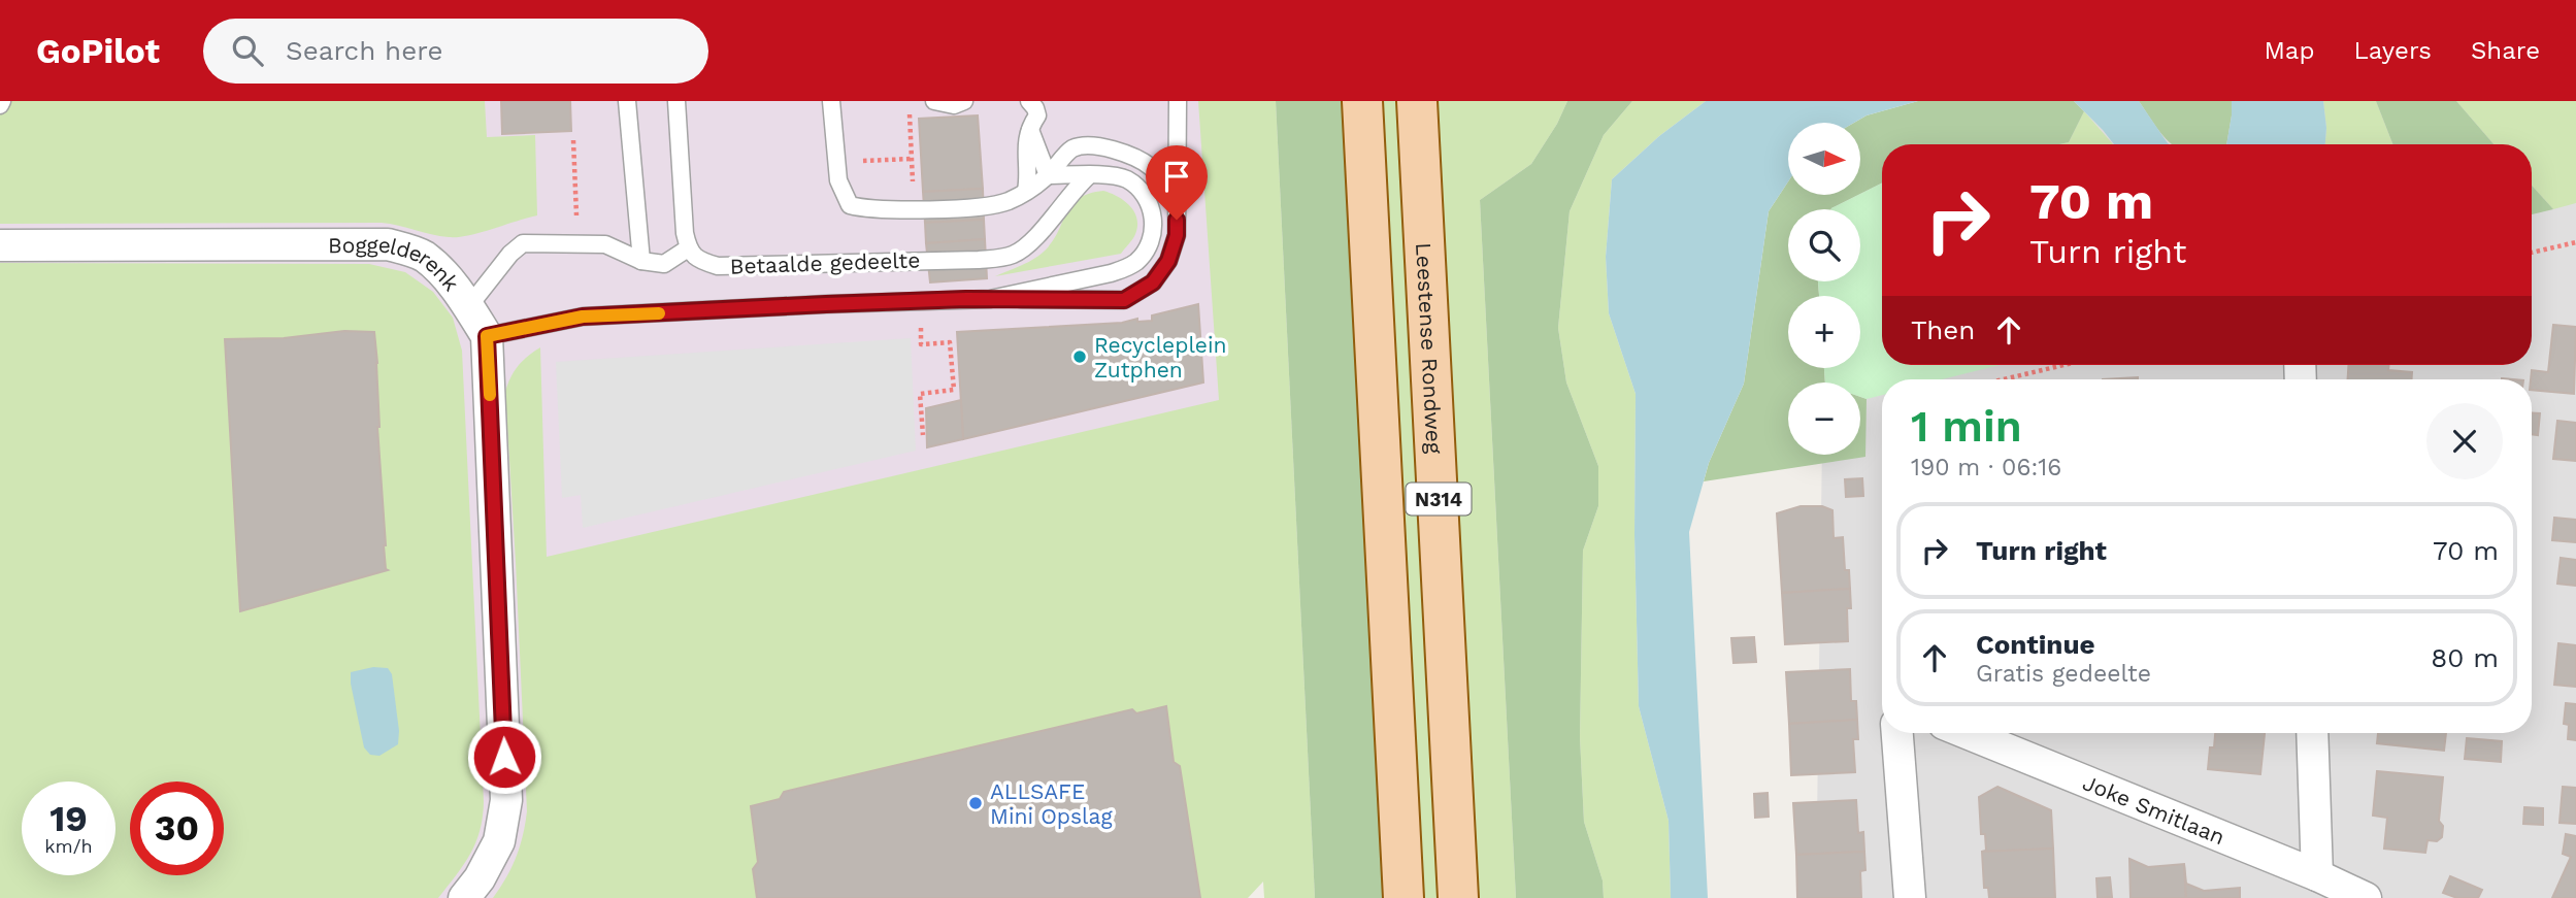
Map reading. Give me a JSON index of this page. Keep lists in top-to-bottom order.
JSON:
{
  "streets": {
    "main road": ["Leestense Rondweg", "N314"],
    "street": ["Boggelderenk", "Joke Smitlaan"],
    "lane": ["Betaalde gedeelte"]
  },
  "places": ["Recycleplein Zutphen", "ALLSAFE Mini Opslag"],
  "north": "right",
  "page": {
    "header": "GoPilot",
    "search": "Search here",
    "nav": ["Map", "Layers", "Share"],
    "map_buttons": ["+", "−"],
    "turn": ["70 m", "Turn right"],
    "then": "Then",
    "heading": ["1 min", "190 m · 06:16"],
    "list": [
      {
        "name": "Turn right",
        "value": "70 m"
      },
      {
        "name": "Continue",
        "note": "Gratis gedeelte",
        "value": "80 m"
      }
    ],
    "speed": "19 km/h",
    "limit": "30"
  }
}
